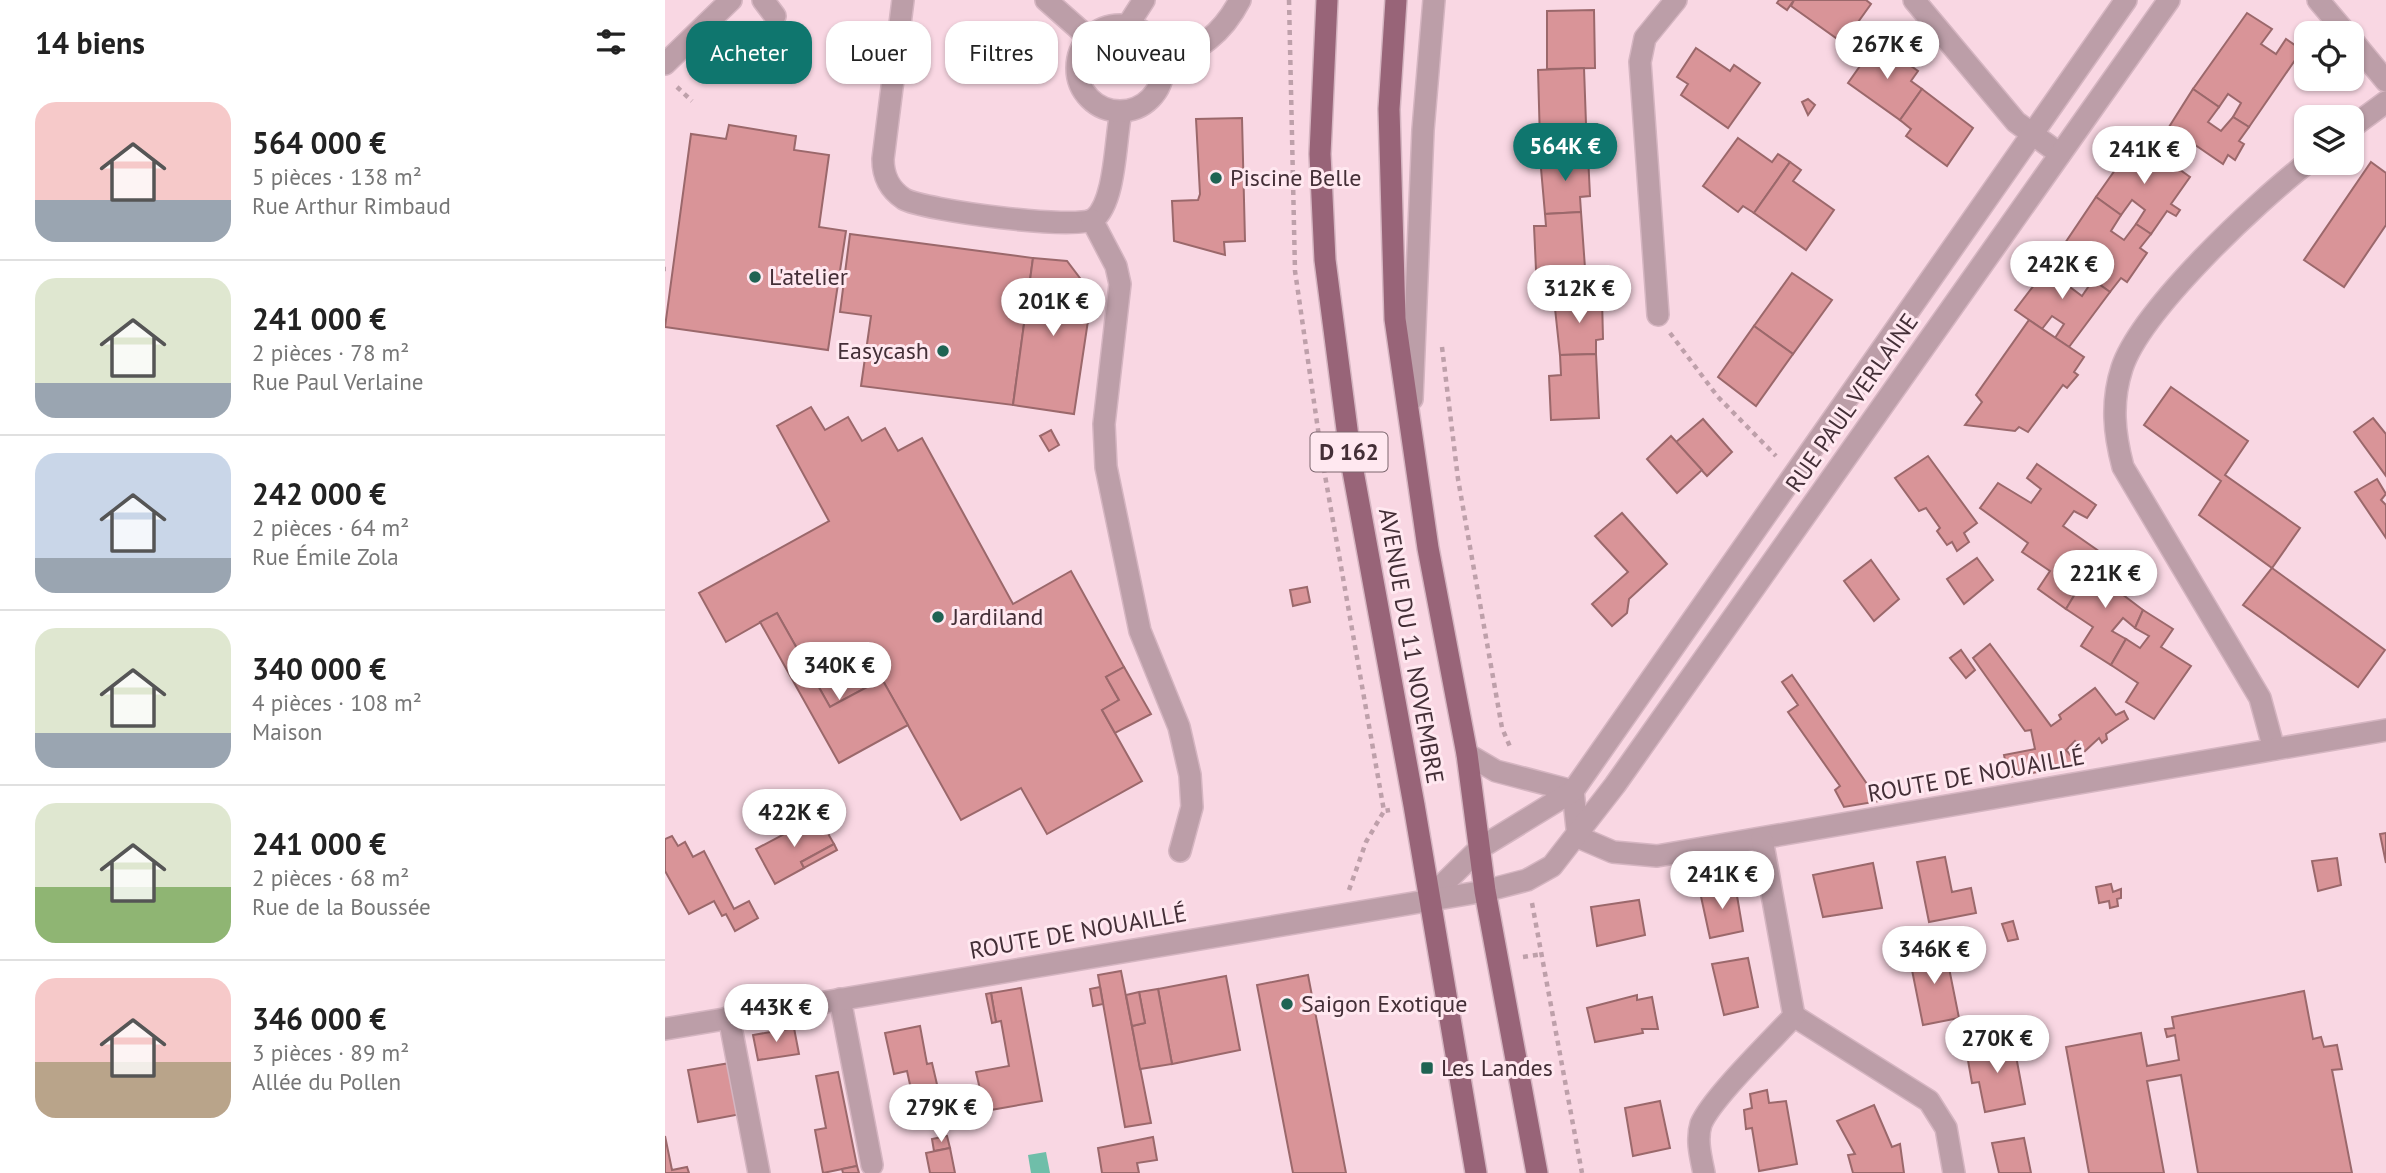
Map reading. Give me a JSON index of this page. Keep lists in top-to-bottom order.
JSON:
{
  "streets": {
    "main road": ["D 162", "AVENUE DU 11 NOVEMBRE"],
    "street": ["RUE PAUL VERLAINE", "ROUTE DE NOUAILLÉ"]
  },
  "crossings": [
    ["RUE PAUL VERLAINE", "AVENUE DU 11 NOVEMBRE"],
    ["RUE PAUL VERLAINE", "ROUTE DE NOUAILLÉ"],
    ["AVENUE DU 11 NOVEMBRE", "ROUTE DE NOUAILLÉ"]
  ],
  "places": {
    "other": [
      "Piscine Belle",
      "L'atelier",
      "Easycash",
      "Jardiland",
      "Saigon Exotique"
    ],
    "transit": ["Les Landes"]
  },
  "page": {
    "heading": "14 biens",
    "price": [
      "267K €",
      "564K €",
      "241K €",
      "242K €",
      "312K €",
      "201K €",
      "221K €",
      "340K €",
      "422K €",
      "241K €",
      "346K €",
      "443K €",
      "270K €",
      "279K €"
    ],
    "chip": [
      "Acheter",
      "Louer",
      "Filtres",
      "Nouveau"
    ],
    "list": [
      {
        "name": "564 000 €",
        "note": "5 pièces · 138 m² · Rue Arthur Rimbaud"
      },
      {
        "name": "241 000 €",
        "note": "2 pièces · 78 m² · Rue Paul Verlaine"
      },
      {
        "name": "242 000 €",
        "note": "2 pièces · 64 m² · Rue Émile Zola"
      },
      {
        "name": "340 000 €",
        "note": "4 pièces · 108 m² · Maison"
      },
      {
        "name": "241 000 €",
        "note": "2 pièces · 68 m² · Rue de la Boussée"
      },
      {
        "name": "346 000 €",
        "note": "3 pièces · 89 m² · Allée du Pollen"
      }
    ]
  }
}
